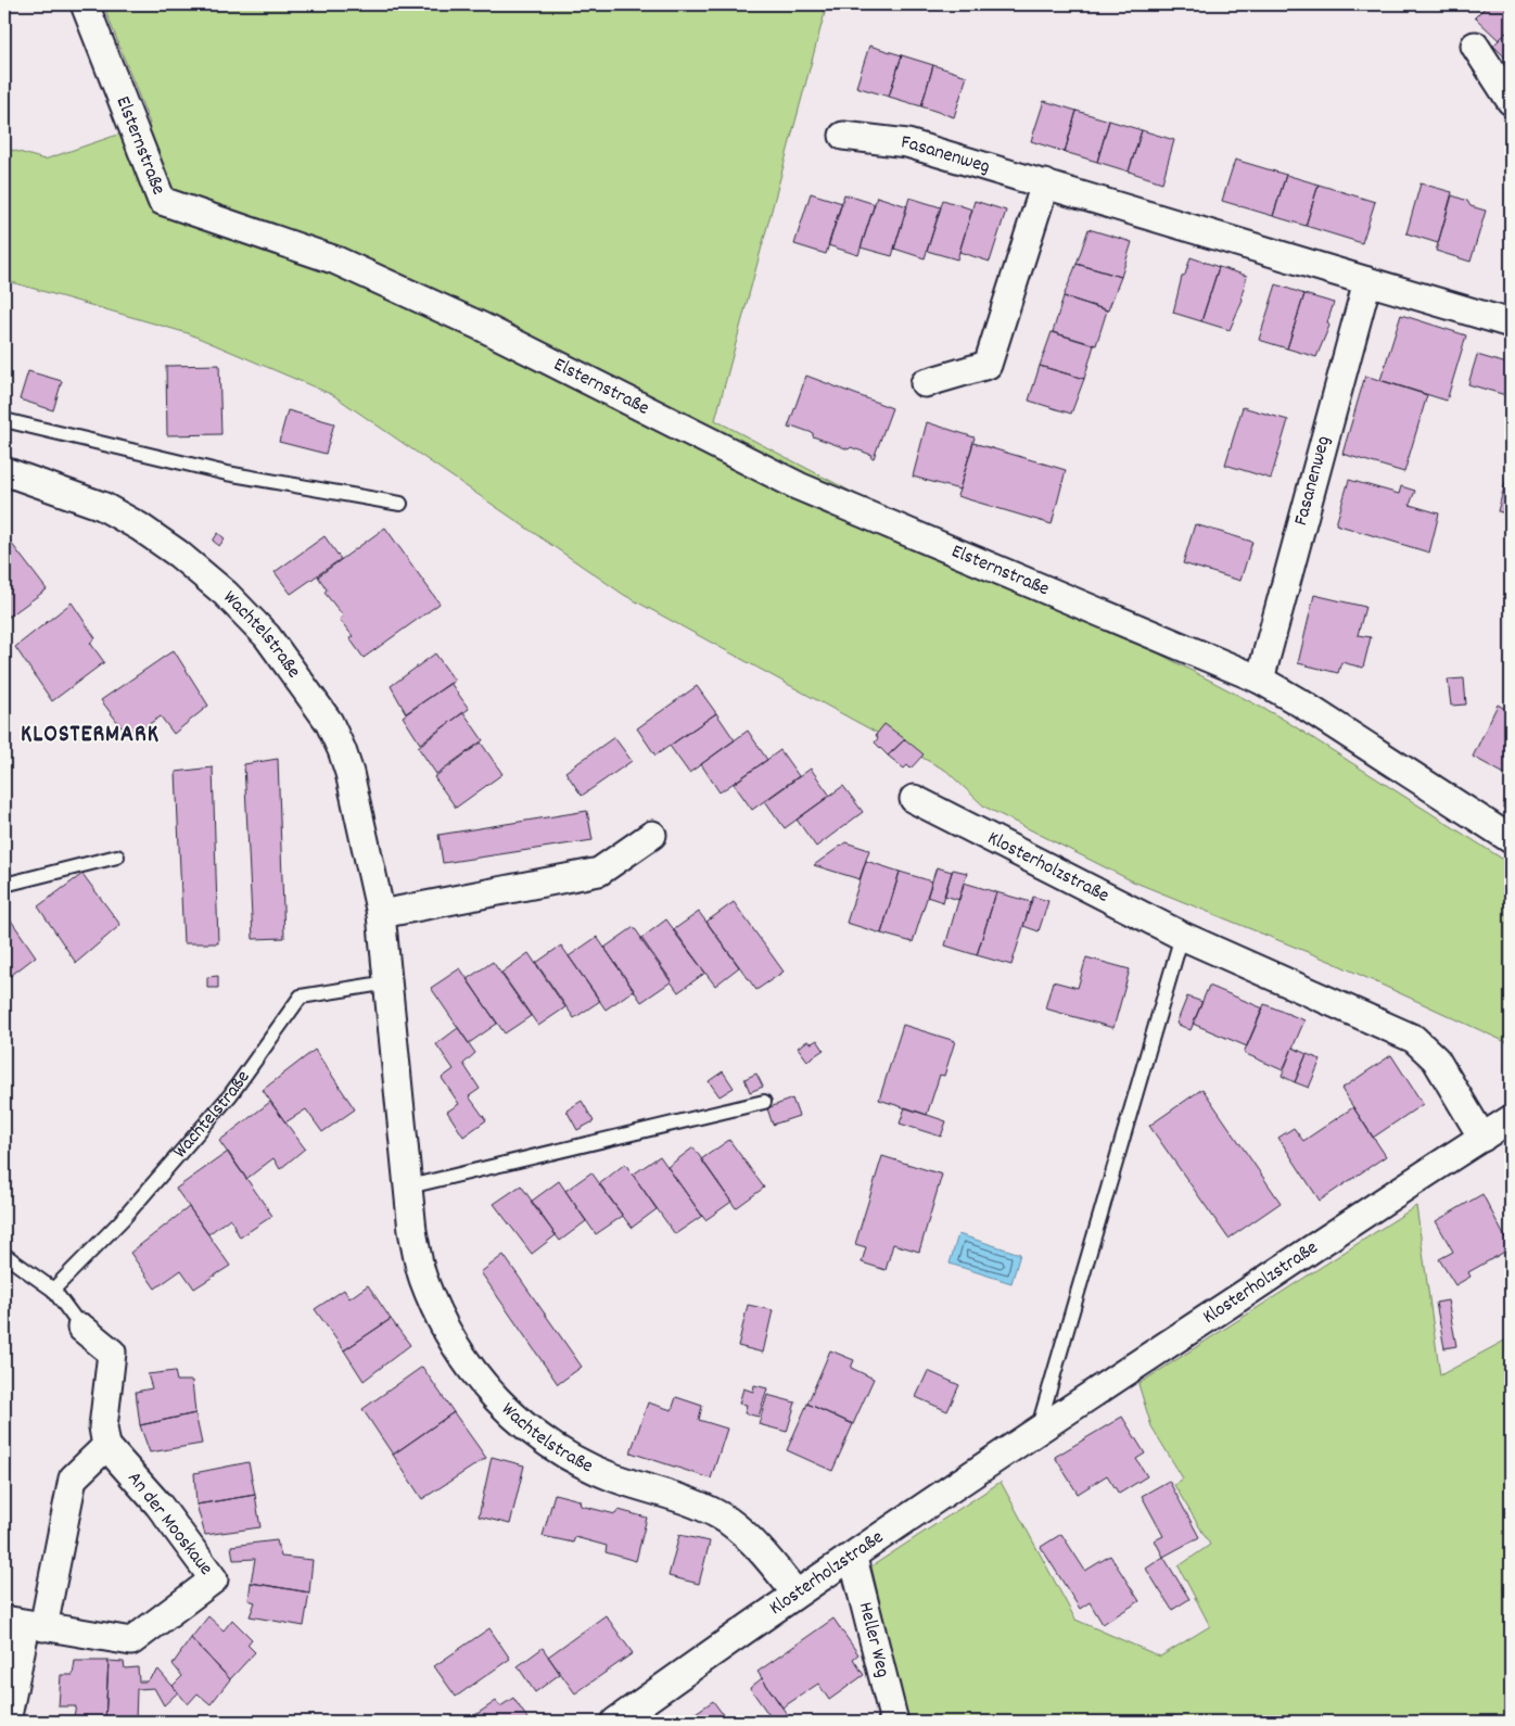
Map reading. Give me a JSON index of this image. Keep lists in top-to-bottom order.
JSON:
{
  "streets": {
    "street": [
      "Elsternstraße",
      "Fasanenweg",
      "Wachtelstraße",
      "Klosterholzstraße",
      "An der Mooskaue",
      "Heller Weg"
    ]
  },
  "crossings": [
    ["Elsternstraße", "Fasanenweg"],
    ["Wachtelstraße", "Klosterholzstraße"],
    ["Klosterholzstraße", "Heller Weg"]
  ],
  "districts": ["KLOSTERMARK"]
}
